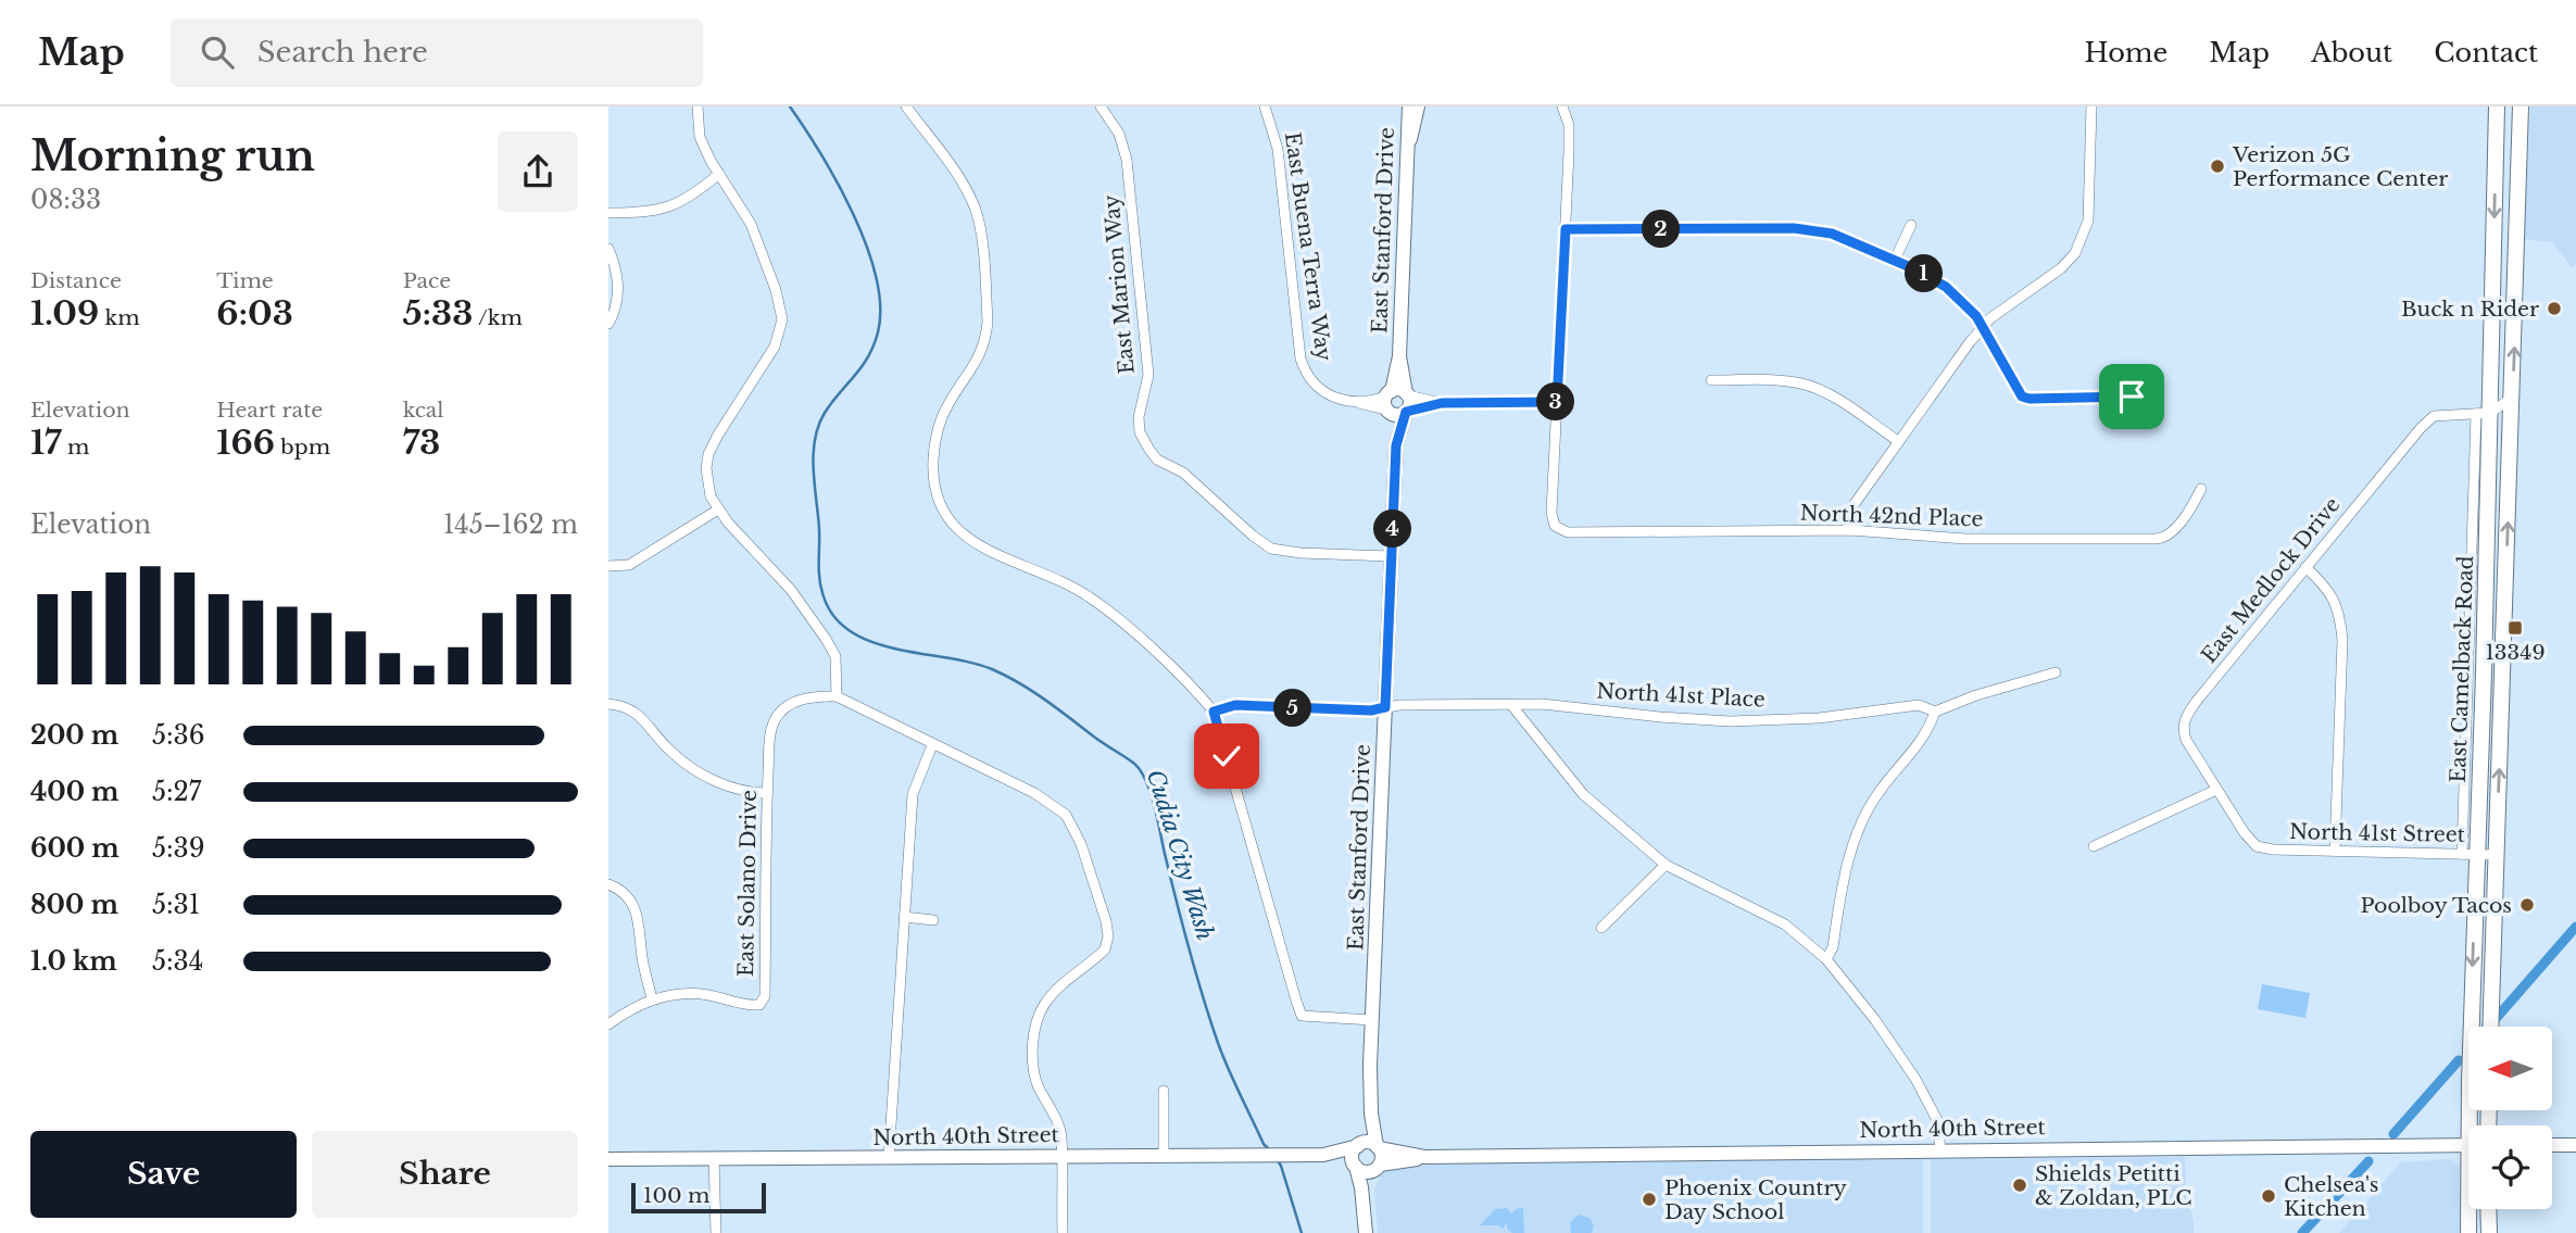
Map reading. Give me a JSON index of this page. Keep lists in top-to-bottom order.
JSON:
{
  "streets": {
    "main road": ["East Camelback Road"],
    "street": [
      "East Stanford Drive",
      "East Buena Terra Way",
      "East Marion Way",
      "North 42nd Place",
      "East Medlock Drive",
      "North 41st Place",
      "North 41st Street",
      "East Solano Drive",
      "North 40th Street"
    ]
  },
  "crossings": [
    ["East Stanford Drive", "East Buena Terra Way"],
    ["East Stanford Drive", "East Marion Way"],
    ["East Stanford Drive", "North 41st Place"],
    ["East Stanford Drive", "North 40th Street"],
    ["East Medlock Drive", "East Camelback Road"],
    ["East Medlock Drive", "North 41st Street"],
    ["East Camelback Road", "North 41st Street"]
  ],
  "water": ["Cudia City Wash"],
  "places": {
    "other": [
      "Verizon 5G Performance Center",
      "Buck n Rider",
      "Poolboy Tacos",
      "Shields Petitti & Zoldan, PLC",
      "Chelsea's Kitchen",
      "Phoenix Country Day School"
    ],
    "transit": ["13349"]
  },
  "scale_bar": "100 m",
  "north": "left",
  "page": {
    "header": "Map",
    "search": "Search here",
    "nav": [
      "Home",
      "Map",
      "About",
      "Contact"
    ],
    "heading": ["Morning run", "08:33"],
    "pins": [
      "2",
      "1",
      "3",
      "4",
      "5"
    ],
    "stats": [
      ["Distance", "1.09 km"],
      ["Time", "6:03"],
      ["Pace", "5:33 /km"],
      ["Elevation", "17 m"],
      ["Heart rate", "166 bpm"],
      ["kcal", "73"]
    ],
    "chart": ["Elevation", "145–162 m"],
    "list": [
      {
        "name": "200 m",
        "note": "5:36"
      },
      {
        "name": "400 m",
        "note": "5:27"
      },
      {
        "name": "600 m",
        "note": "5:39"
      },
      {
        "name": "800 m",
        "note": "5:31"
      },
      {
        "name": "1.0 km",
        "note": "5:34"
      }
    ],
    "buttons": ["Save", "Share"],
    "scale": "100 m"
  }
}
